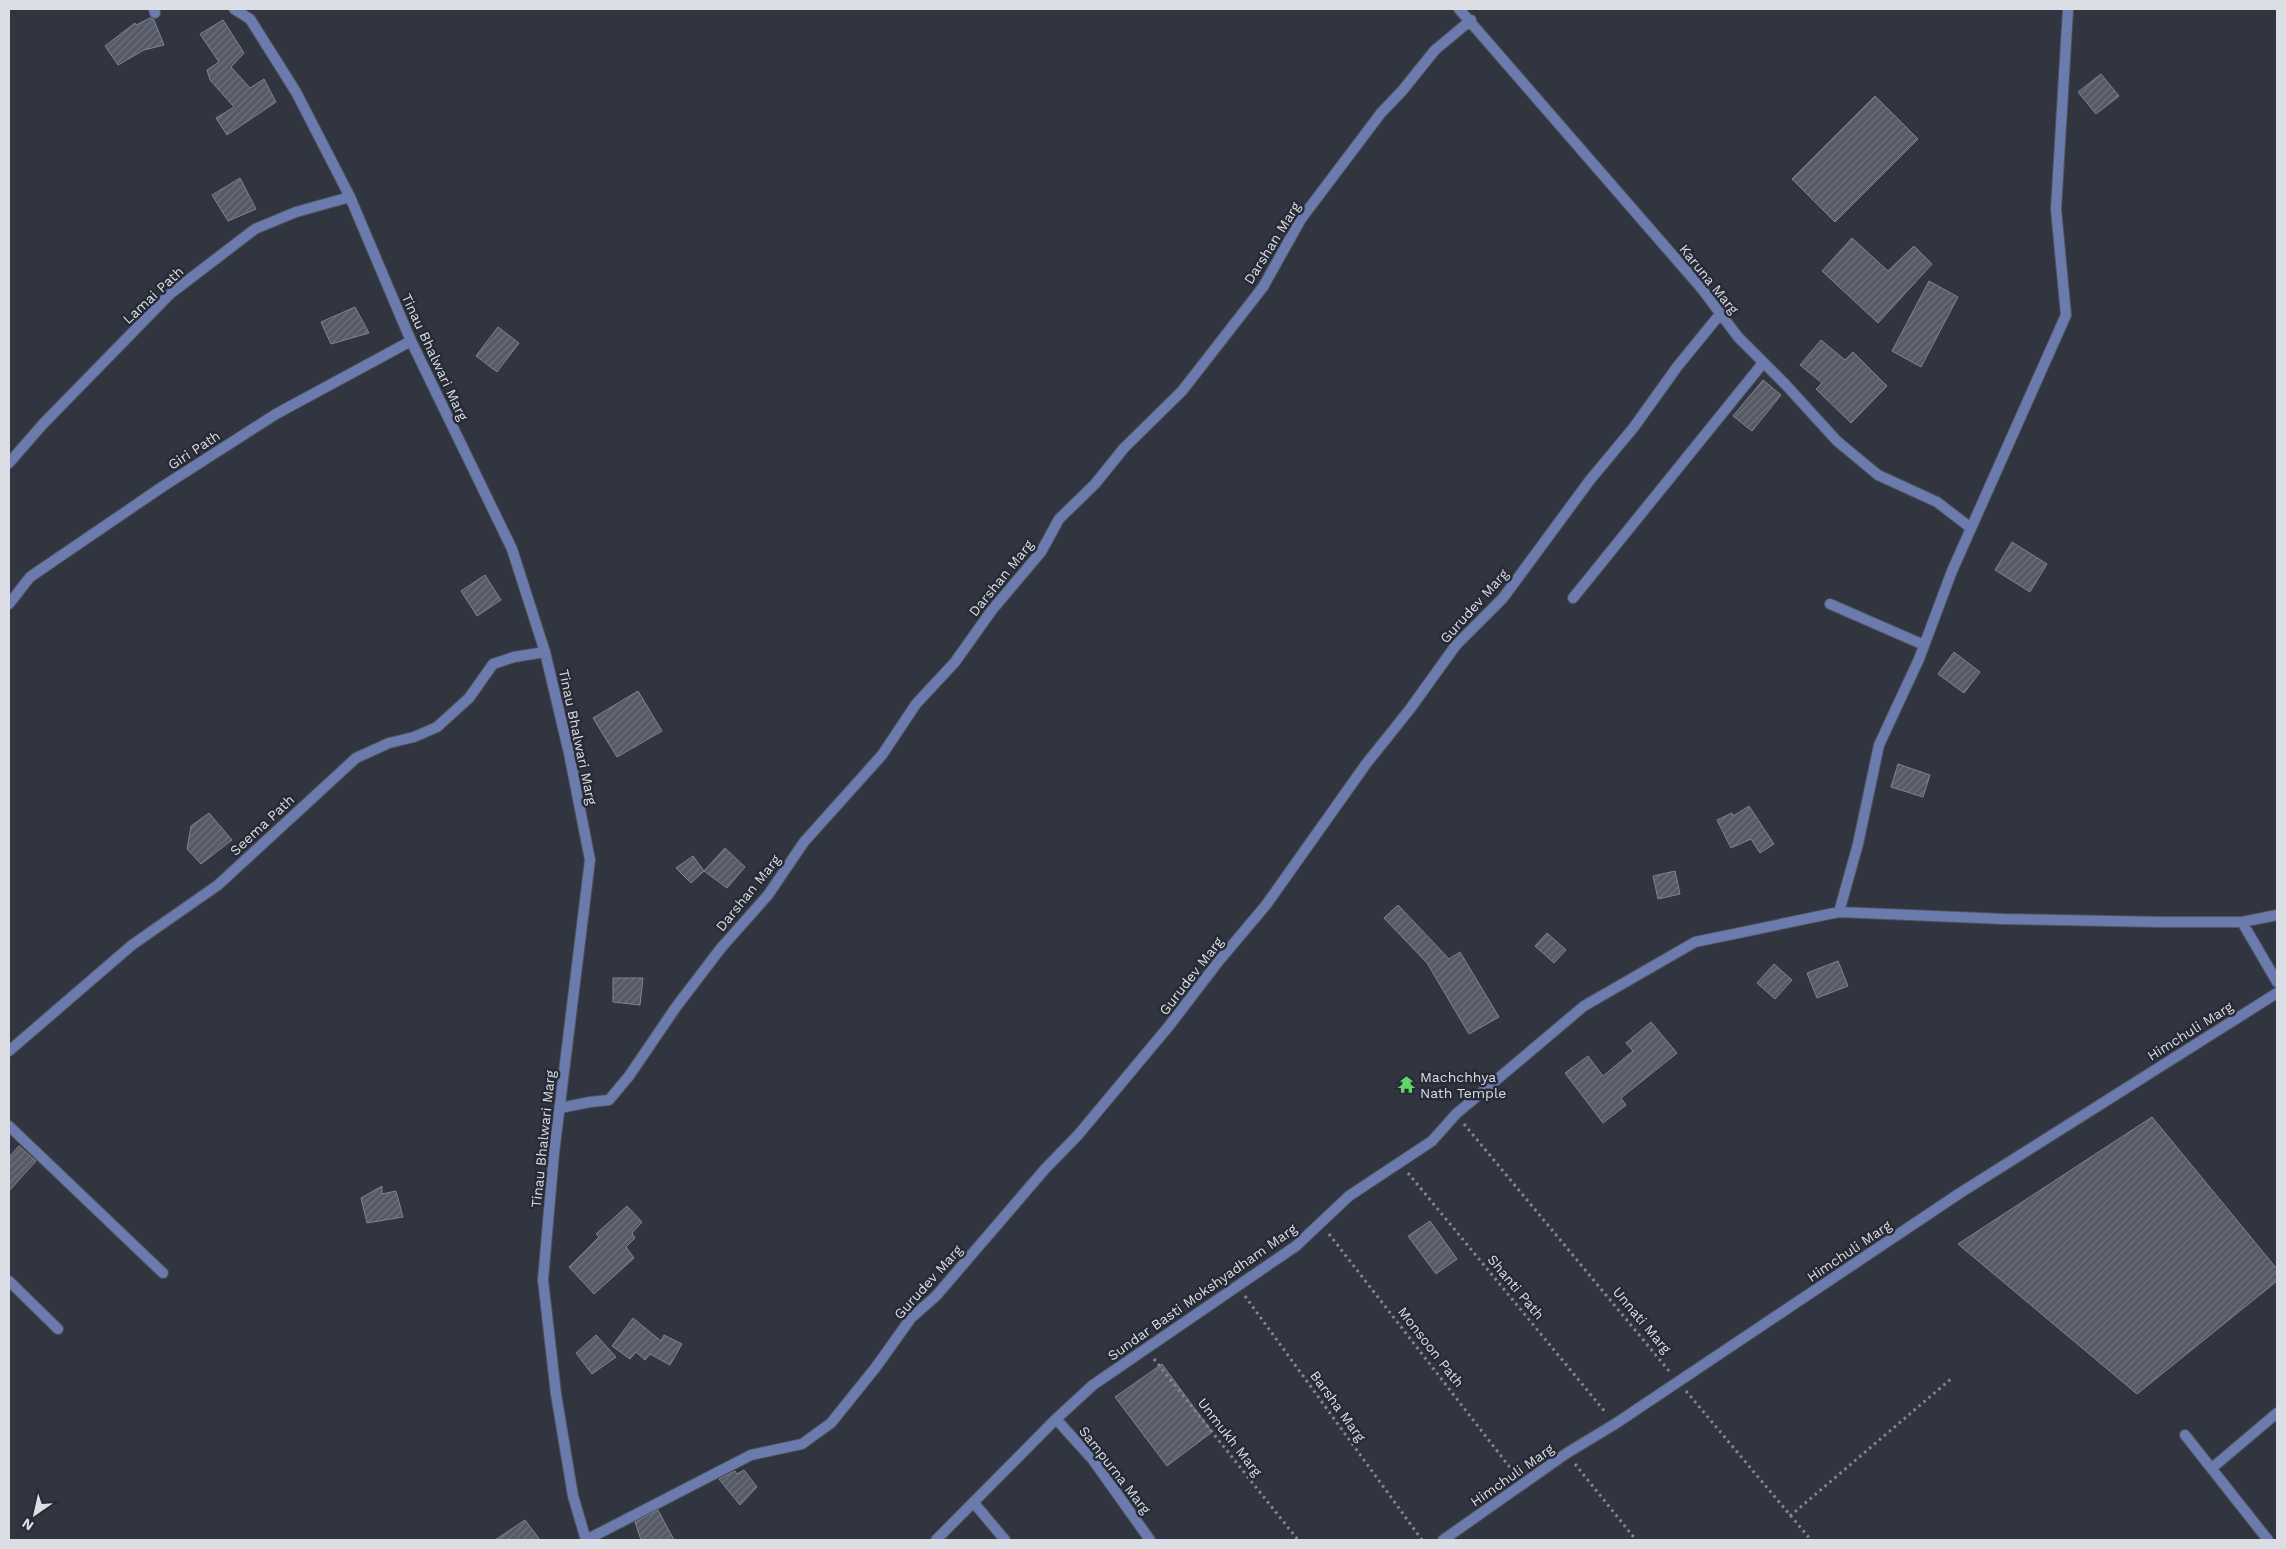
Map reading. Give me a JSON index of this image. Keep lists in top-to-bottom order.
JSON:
{
  "streets": {
    "street": [
      "Darshan Marg",
      "Karuna Marg",
      "Lamai Path",
      "Tinau Bhalwari Marg",
      "Giri Path",
      "Gurudev Marg",
      "Seema Path",
      "Himchuli Marg",
      "Sundar Basti Mokshyadham Marg",
      "Sampurna Marg"
    ],
    "path": [
      "Shanti Path",
      "Unnati Marg",
      "Monsoon Path",
      "Barsha Marg",
      "Unmukh Marg"
    ]
  },
  "crossings": [
    ["Darshan Marg", "Karuna Marg"],
    ["Darshan Marg", "Tinau Bhalwari Marg"],
    ["Karuna Marg", "Gurudev Marg"],
    ["Lamai Path", "Tinau Bhalwari Marg"],
    ["Tinau Bhalwari Marg", "Giri Path"],
    ["Tinau Bhalwari Marg", "Gurudev Marg"],
    ["Tinau Bhalwari Marg", "Seema Path"],
    ["Himchuli Marg", "Shanti Path"],
    ["Himchuli Marg", "Unnati Marg"],
    ["Himchuli Marg", "Monsoon Path"],
    ["Shanti Path", "Sundar Basti Mokshyadham Marg"],
    ["Sundar Basti Mokshyadham Marg", "Unnati Marg"],
    ["Sundar Basti Mokshyadham Marg", "Monsoon Path"],
    ["Sundar Basti Mokshyadham Marg", "Barsha Marg"],
    ["Sundar Basti Mokshyadham Marg", "Unmukh Marg"],
    ["Sundar Basti Mokshyadham Marg", "Sampurna Marg"]
  ],
  "places": {
    "temple": ["Machchhya Nath Temple"]
  },
  "north": "bottom left"
}
